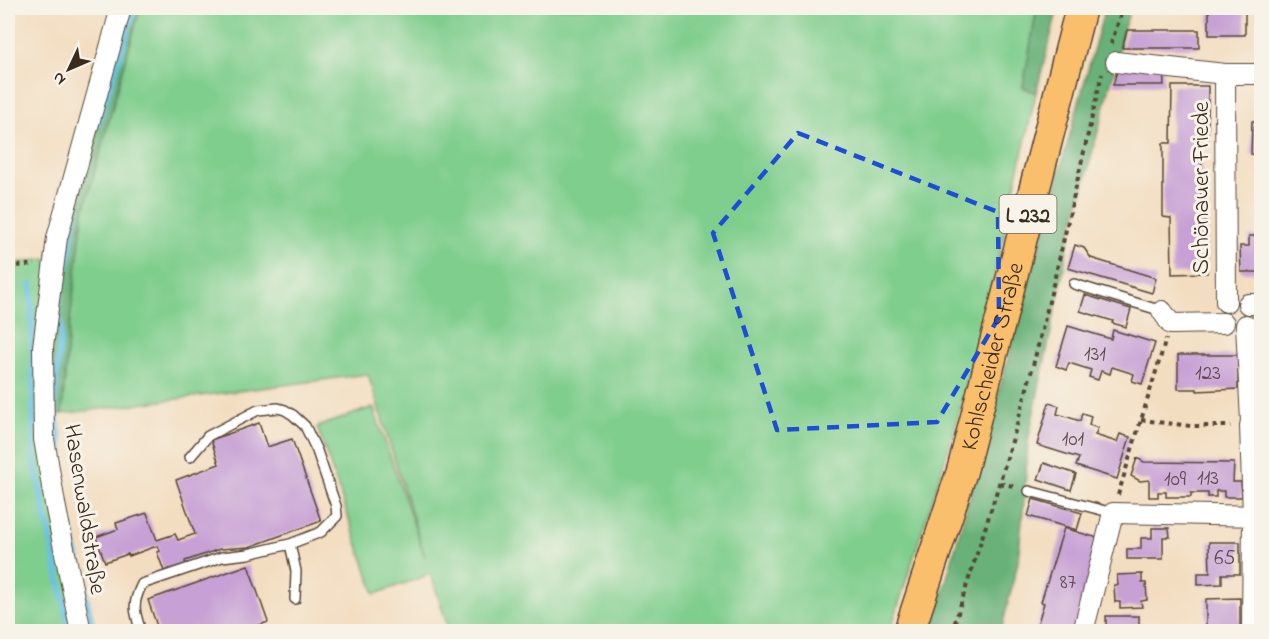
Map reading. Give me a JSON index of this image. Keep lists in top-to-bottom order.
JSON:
{
  "streets": {
    "main road": ["L 232", "Kohlscheider Straße"],
    "street": ["Schönauer Friede", "Hasenwaldstraße"]
  },
  "house_numbers": [
    "131",
    "123",
    "101",
    "113",
    "109",
    "65",
    "87"
  ],
  "north": "bottom left"
}
